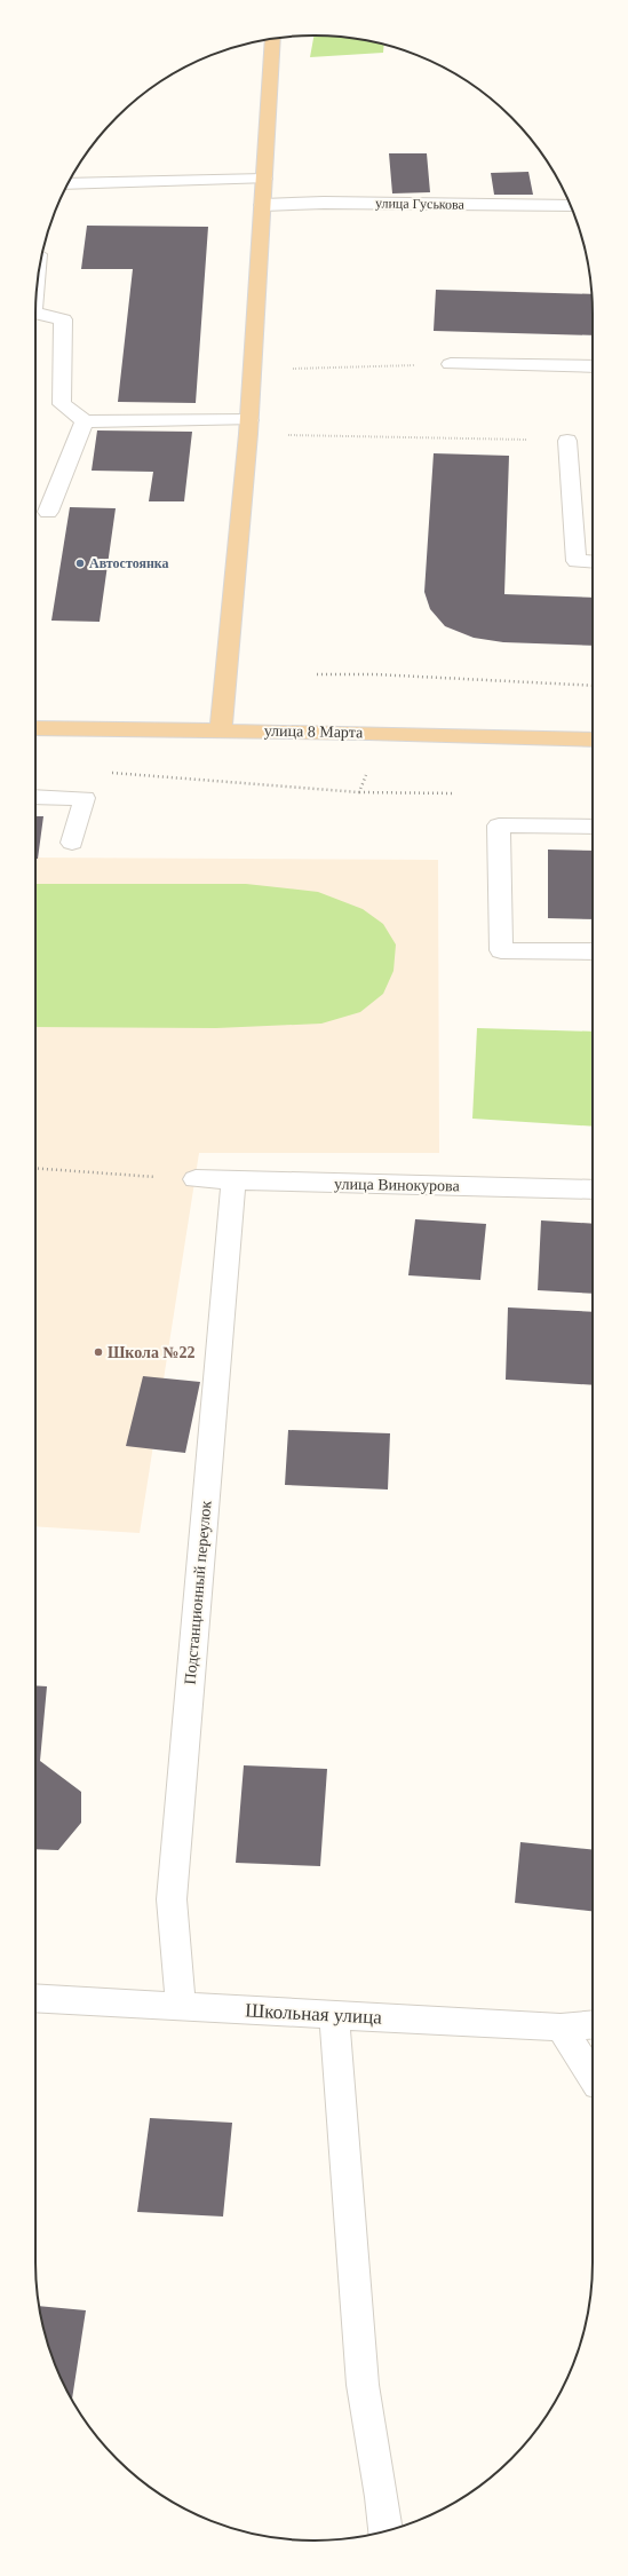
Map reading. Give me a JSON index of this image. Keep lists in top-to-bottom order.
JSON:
{
  "streets": {
    "main road": ["улица 8 Марта"],
    "street": [
      "улица Гуськова",
      "улица Винокурова",
      "Подстанционный переулок",
      "Школьная улица"
    ]
  },
  "crossings": [
    ["улица Винокурова", "Подстанционный переулок"],
    ["Подстанционный переулок", "Школьная улица"]
  ],
  "places": ["Автостоянка", "Школа №22"]
}
